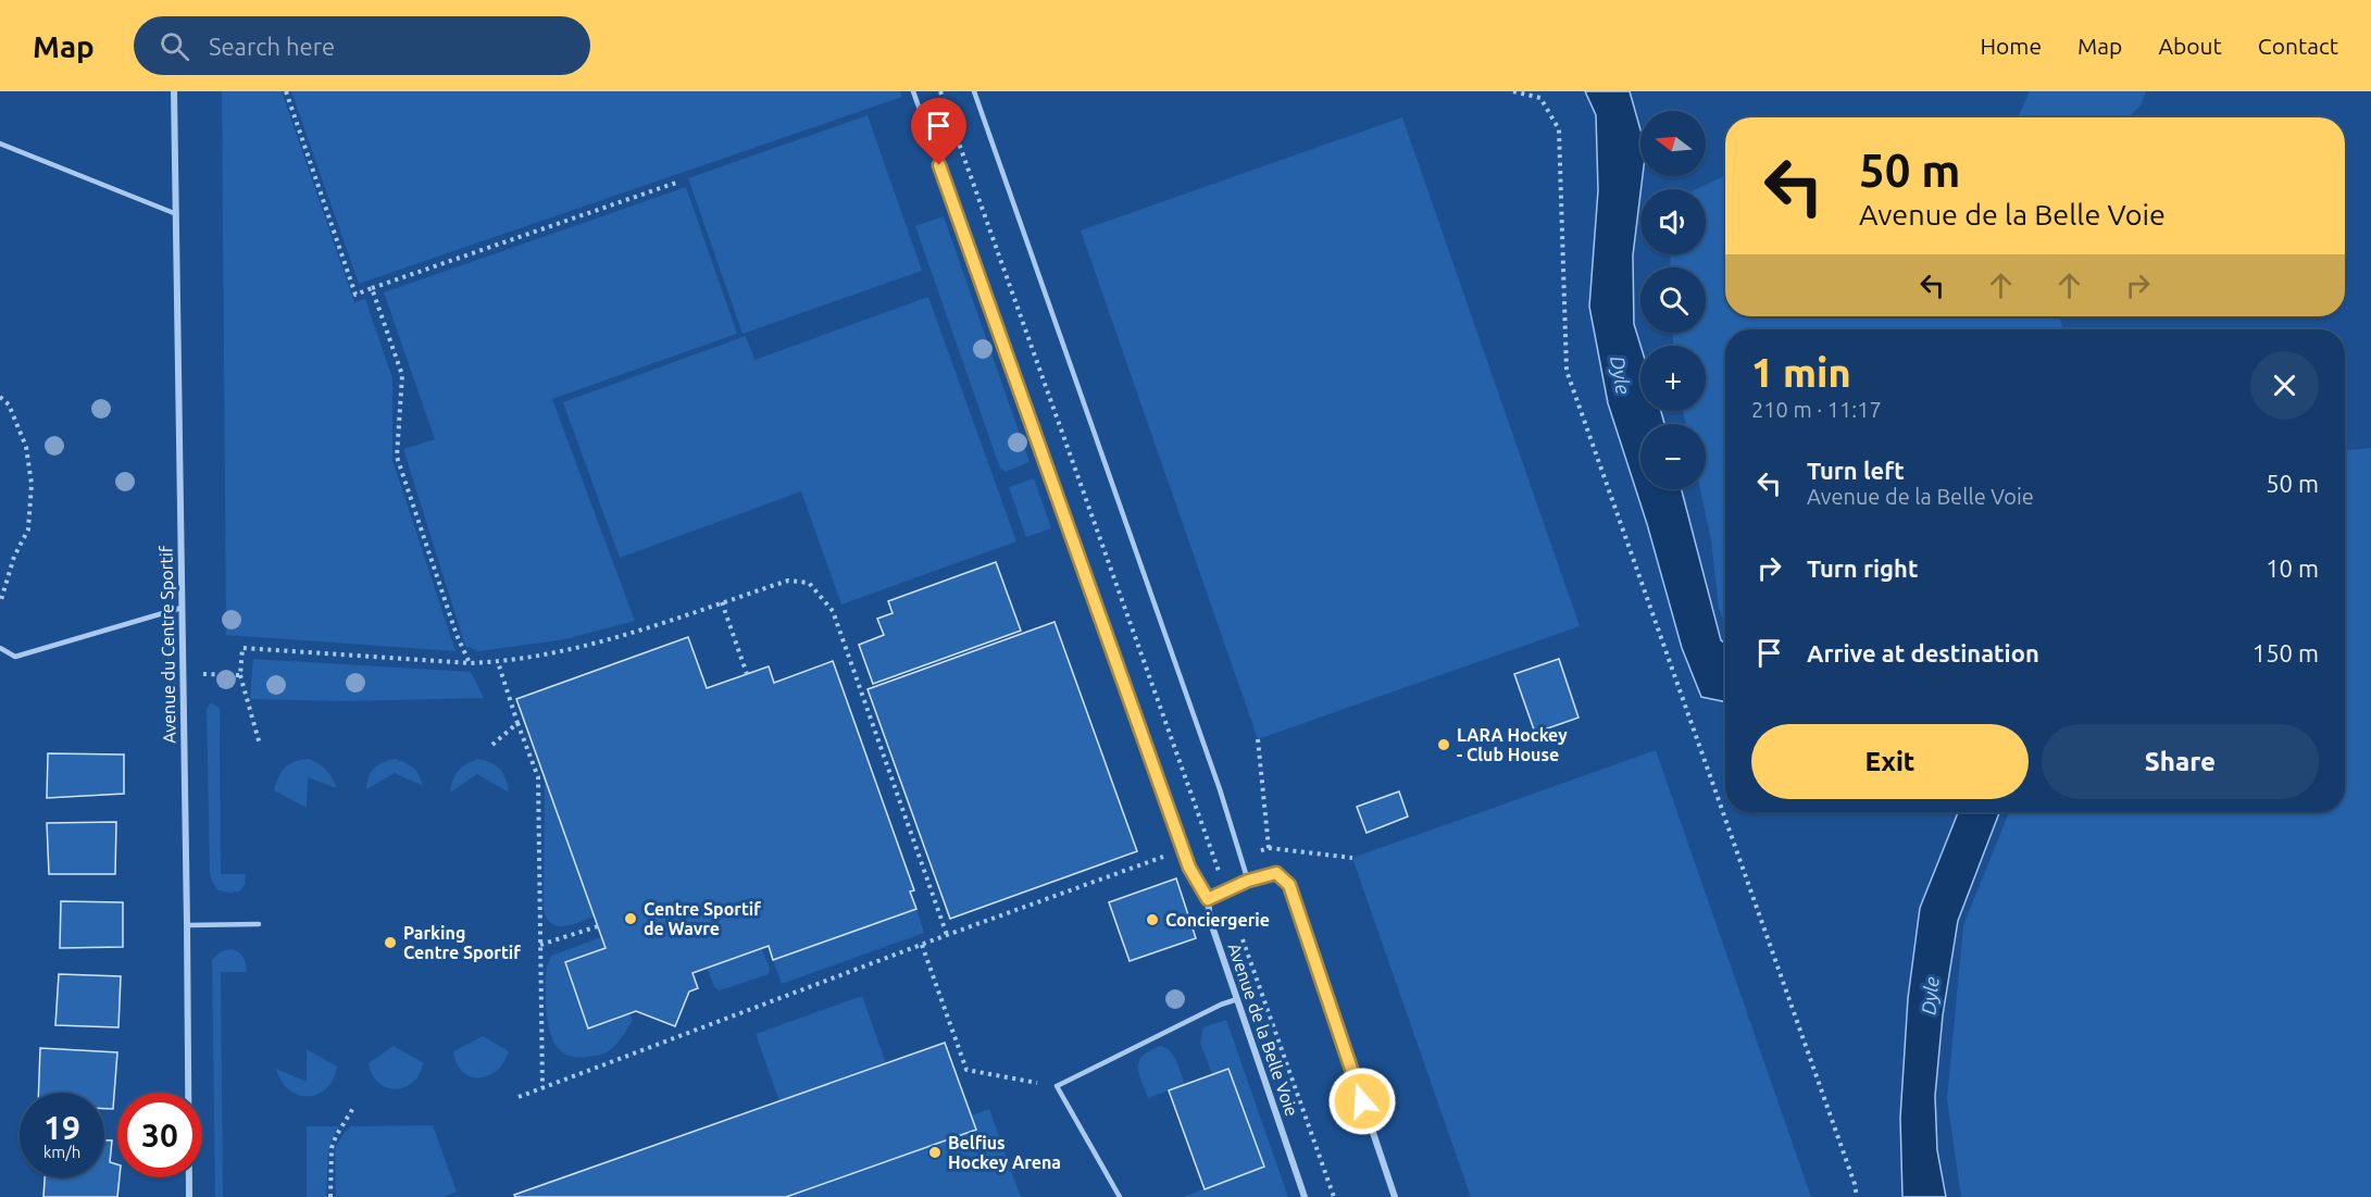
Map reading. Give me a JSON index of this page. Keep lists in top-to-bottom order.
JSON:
{
  "streets": {
    "street": ["Avenue du Centre Sportif", "Avenue de la Belle Voie"]
  },
  "water": ["Dyle"],
  "places": [
    "LARA Hockey - Club House",
    "Centre Sportif de Wavre",
    "Conciergerie",
    "Parking Centre Sportif",
    "Belfius Hockey Arena"
  ],
  "north": "left",
  "page": {
    "header": "Map",
    "search": "Search here",
    "nav": [
      "Home",
      "Map",
      "About",
      "Contact"
    ],
    "map_buttons": ["+", "−"],
    "turn": ["50 m", "Avenue de la Belle Voie"],
    "heading": ["1 min", "210 m · 11:17"],
    "list": [
      {
        "name": "Turn left",
        "note": "Avenue de la Belle Voie",
        "value": "50 m"
      },
      {
        "name": "Turn right",
        "value": "10 m"
      },
      {
        "name": "Arrive at destination",
        "value": "150 m"
      }
    ],
    "buttons": ["Exit", "Share"],
    "speed": "19 km/h",
    "limit": "30"
  }
}
